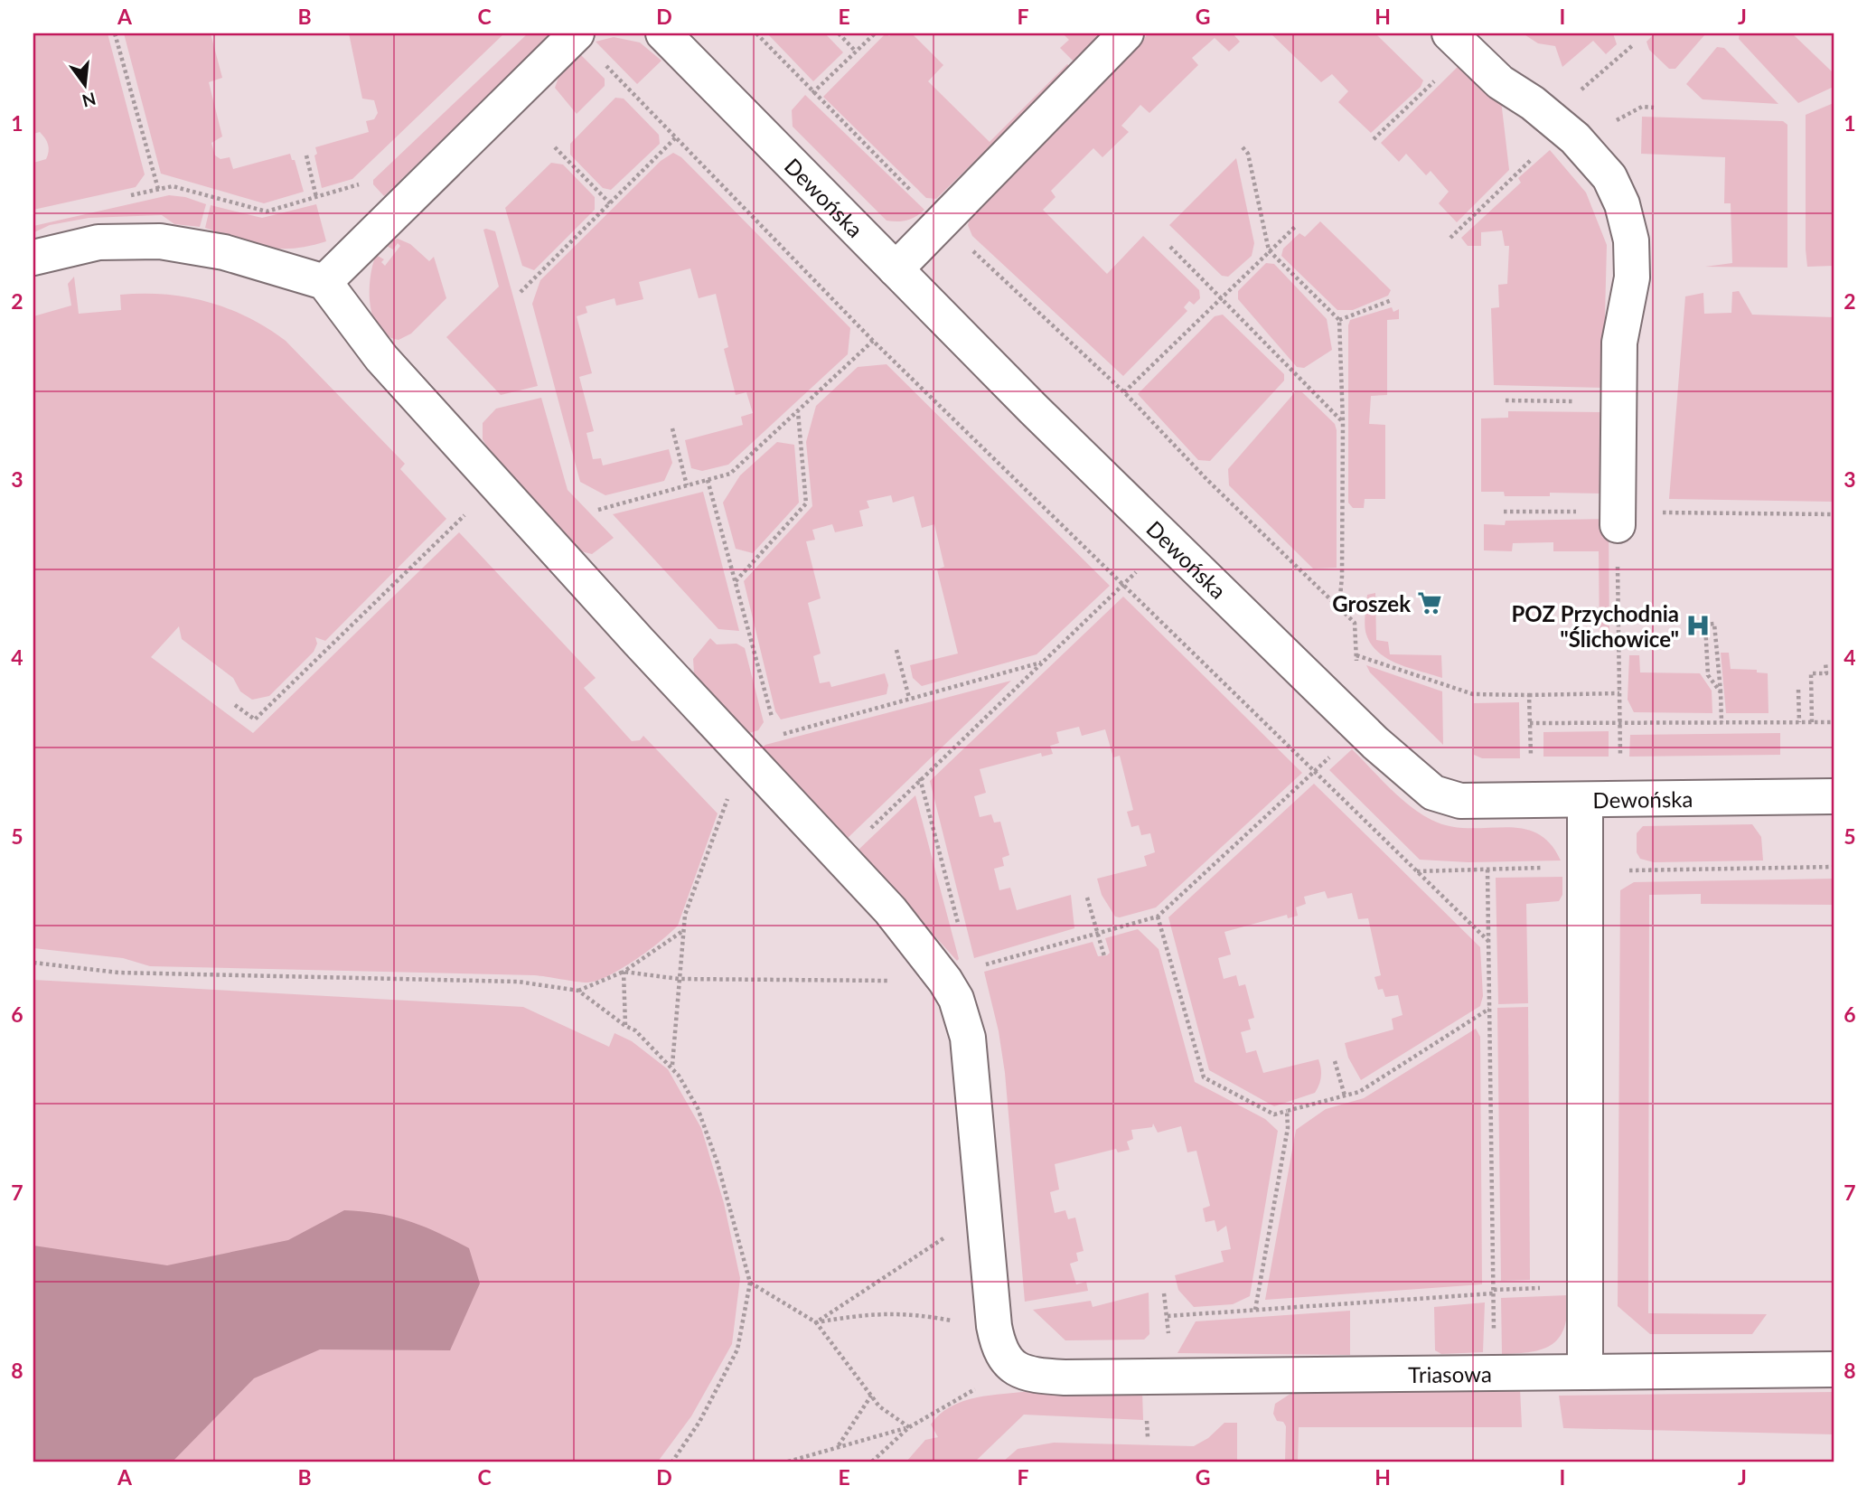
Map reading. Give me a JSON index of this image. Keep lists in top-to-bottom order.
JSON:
{
  "streets": {
    "street": ["Dewońska", "Triasowa"]
  },
  "places": {
    "supermarket": ["Groszek"],
    "hospital": ["POZ Przychodnia \"Ślichowice\""]
  },
  "north": "bottom",
  "grid": {
    "columns": [
      "A",
      "B",
      "C",
      "D",
      "E",
      "F",
      "G",
      "H",
      "I",
      "J"
    ],
    "rows": [
      "1",
      "2",
      "3",
      "4",
      "5",
      "6",
      "7",
      "8"
    ]
  }
}
